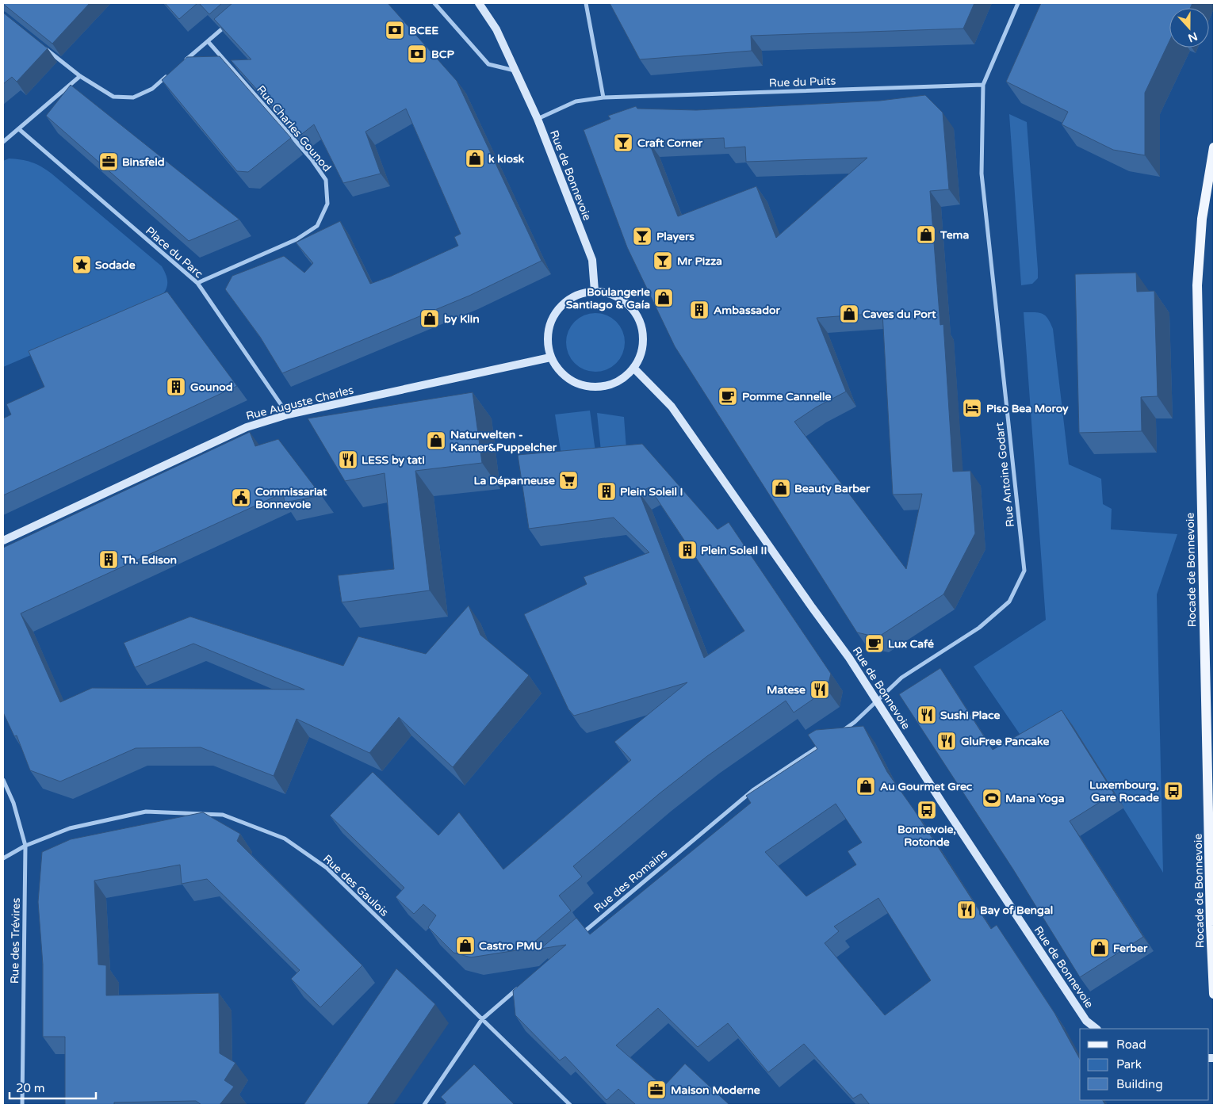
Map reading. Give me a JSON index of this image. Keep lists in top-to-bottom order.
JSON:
{
  "streets": {
    "main road": ["Rue de Bonnevoie", "Rue Auguste Charles", "Rocade de Bonnevoie"],
    "street": [
      "Rue du Puits",
      "Rue Charles Gounod",
      "Place du Parc",
      "Rue Antoine Godart",
      "Rue des Romains",
      "Rue des Gaulois",
      "Rue des Trévires"
    ]
  },
  "crossings": [
    ["Rue du Puits", "Rue de Bonnevoie"],
    ["Rue du Puits", "Rue Antoine Godart"],
    ["Rue Charles Gounod", "Place du Parc"],
    ["Rue de Bonnevoie", "Rue Auguste Charles"],
    ["Rue de Bonnevoie", "Rue Antoine Godart"],
    ["Place du Parc", "Rue Auguste Charles"],
    ["Rue des Gaulois", "Rue des Trévires"]
  ],
  "places": {
    "bank": ["BCEE", "BCP"],
    "bar": ["Craft Corner", "Players", "Mr Pizza"],
    "shop": [
      "k kiosk",
      "Tema",
      "Boulangerie Santiago & Gaía",
      "Caves du Port",
      "by Klin",
      "Naturwelten - Kanner&Puppelcher",
      "Beauty Barber",
      "Au Gourmet Grec",
      "Castro PMU",
      "Ferber"
    ],
    "office": ["Binsfeld", "Maison Moderne"],
    "place": ["Sodade"],
    "building": [
      "Ambassador",
      "Gounod",
      "Plein Soleil I",
      "Plein Soleil II",
      "Th. Edison"
    ],
    "cafe": ["Pomme Cannelle", "Lux Café"],
    "hotel": ["Piso Bea Moroy"],
    "restaurant": [
      "LESS by tati",
      "Matese",
      "Sushi Place",
      "GluFree Pancake",
      "Bay of Bengal"
    ],
    "supermarket": ["La Dépanneuse"],
    "public building": ["Commissariat Bonnevoie"],
    "bus stop": ["Luxembourg, Gare Rocade", "Bonnevoie, Rotonde"],
    "sports": ["Mana Yoga"]
  },
  "legend": ["Road", "Park", "Building"],
  "scale_bar": "20 m",
  "north": "bottom"
}
